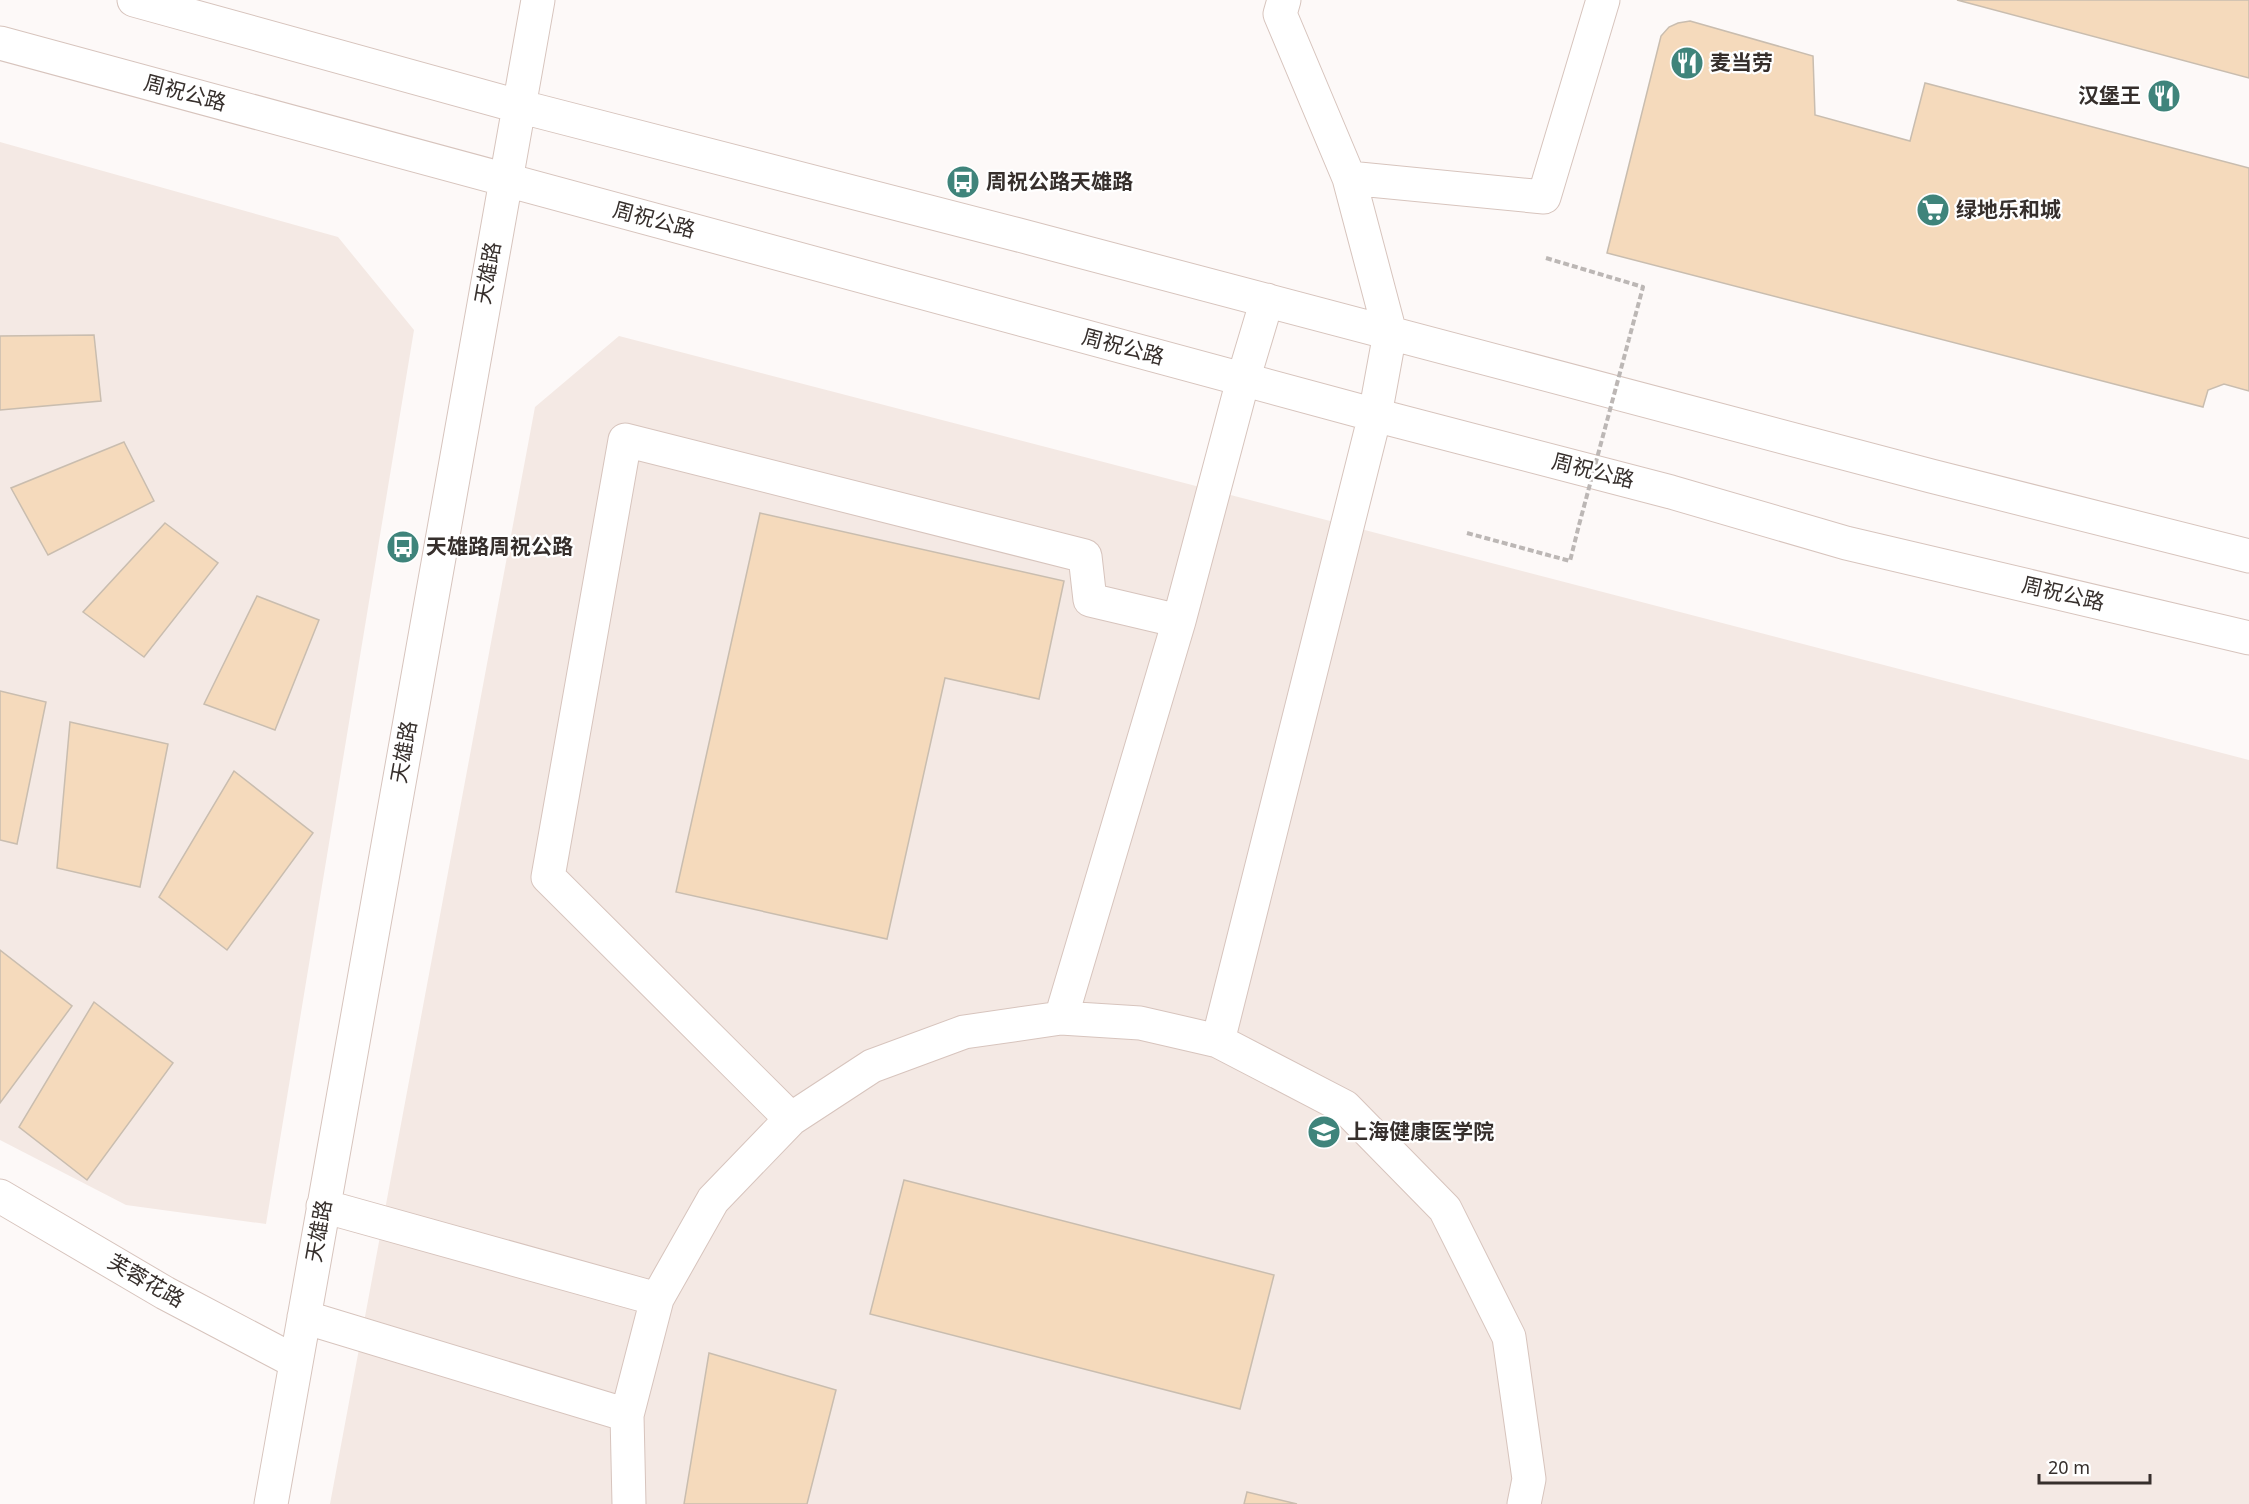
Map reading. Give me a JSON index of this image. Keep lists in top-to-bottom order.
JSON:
{
  "streets": {
    "street": ["周祝公路", "天雄路", "芙蓉花路"]
  },
  "crossings": [
    ["周祝公路", "天雄路"],
    ["天雄路", "芙蓉花路"]
  ],
  "places": {
    "restaurant": ["麦当劳", "汉堡王"],
    "bus stop": ["周祝公路天雄路", "天雄路周祝公路"],
    "supermarket": ["绿地乐和城"],
    "school or university": ["上海健康医学院"]
  },
  "scale_bar": "20 m"
}
